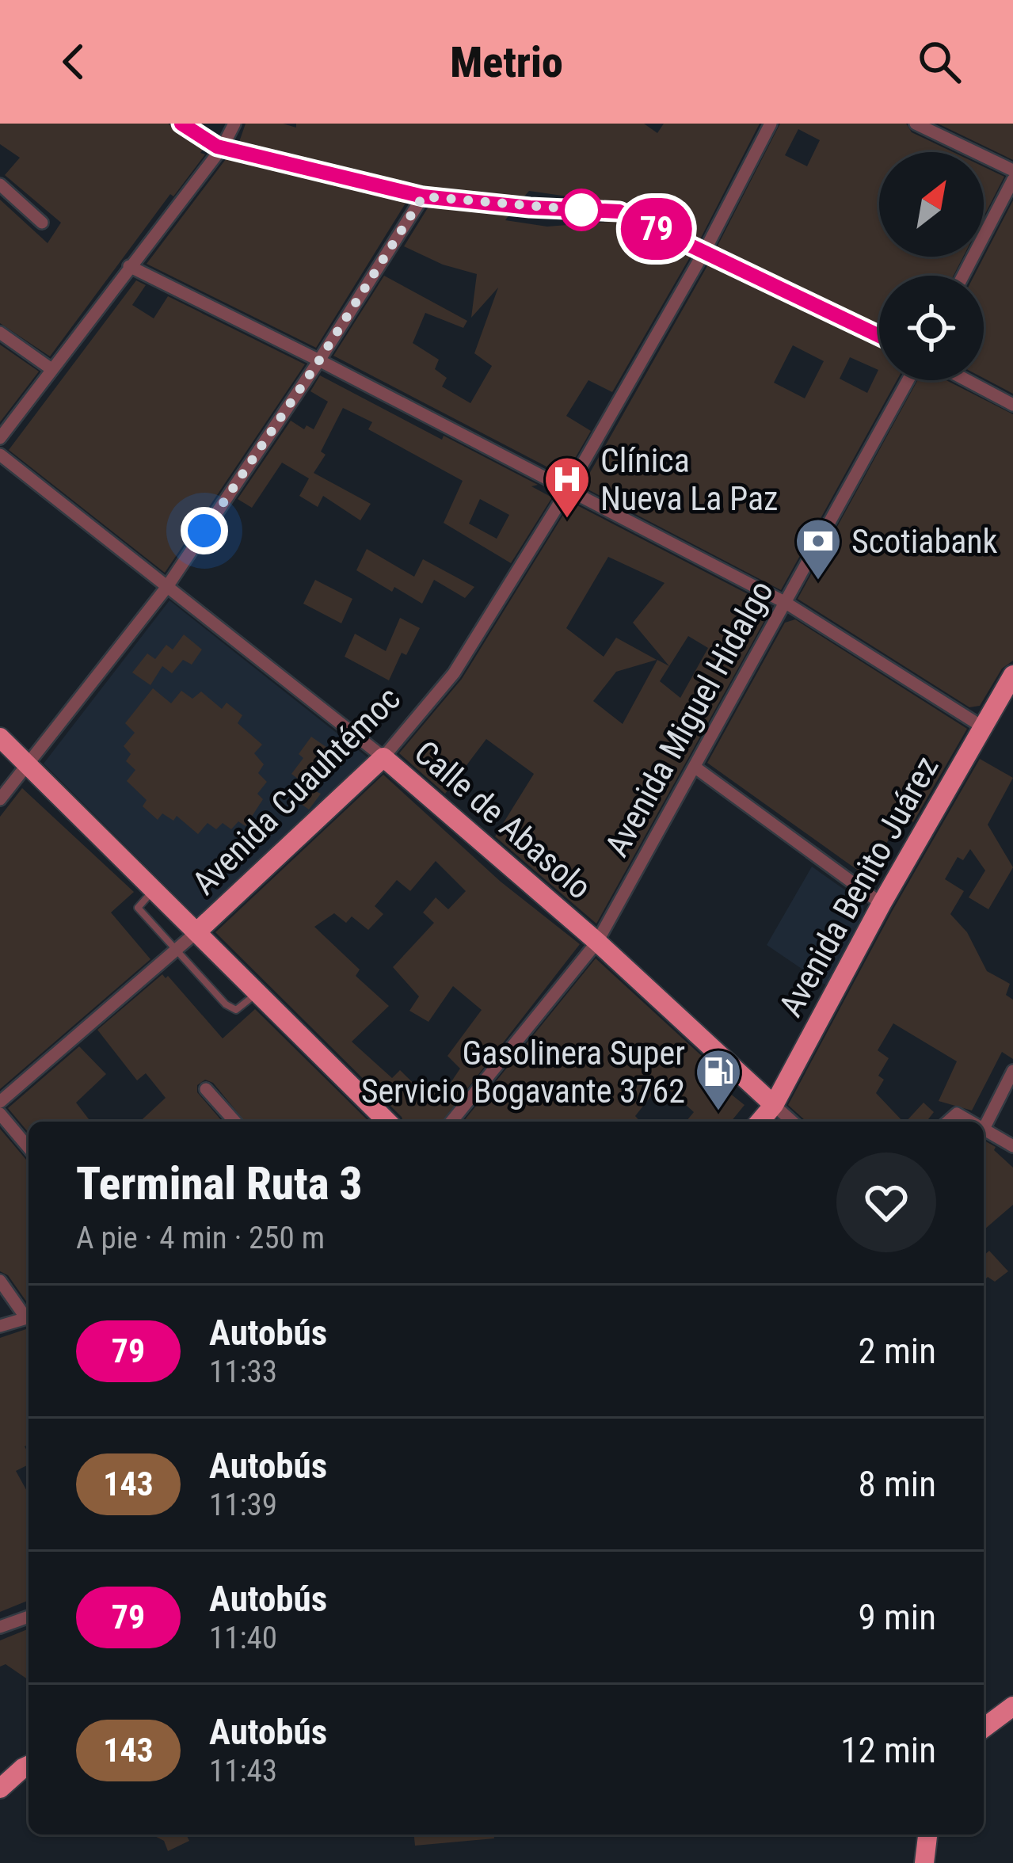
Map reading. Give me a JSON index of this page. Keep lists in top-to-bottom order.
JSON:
{
  "streets": {
    "main road": ["Avenida Cuauhtémoc", "Calle de Abasolo", "Avenida Benito Juárez"],
    "street": ["Avenida Miguel Hidalgo"]
  },
  "crossings": [
    ["Avenida Miguel Hidalgo", "Calle de Abasolo"],
    ["Avenida Cuauhtémoc", "Calle de Abasolo"],
    ["Calle de Abasolo", "Avenida Benito Juárez"]
  ],
  "places": {
    "hospital": ["Clínica Nueva La Paz"],
    "bank": ["Scotiabank"],
    "fuel station": ["Gasolinera Super Servicio Bogavante 3762"]
  },
  "lines": ["bus line 79"],
  "north": "top right",
  "page": {
    "header": "Metrio",
    "on_map": "79",
    "heading": ["Terminal Ruta 3", "A pie · 4 min · 250 m"],
    "list": [
      {
        "mark": "79",
        "name": "Autobús",
        "note": "11:33",
        "value": "2 min"
      },
      {
        "mark": "143",
        "name": "Autobús",
        "note": "11:39",
        "value": "8 min"
      },
      {
        "mark": "79",
        "name": "Autobús",
        "note": "11:40",
        "value": "9 min"
      },
      {
        "mark": "143",
        "name": "Autobús",
        "note": "11:43",
        "value": "12 min"
      }
    ]
  }
}
